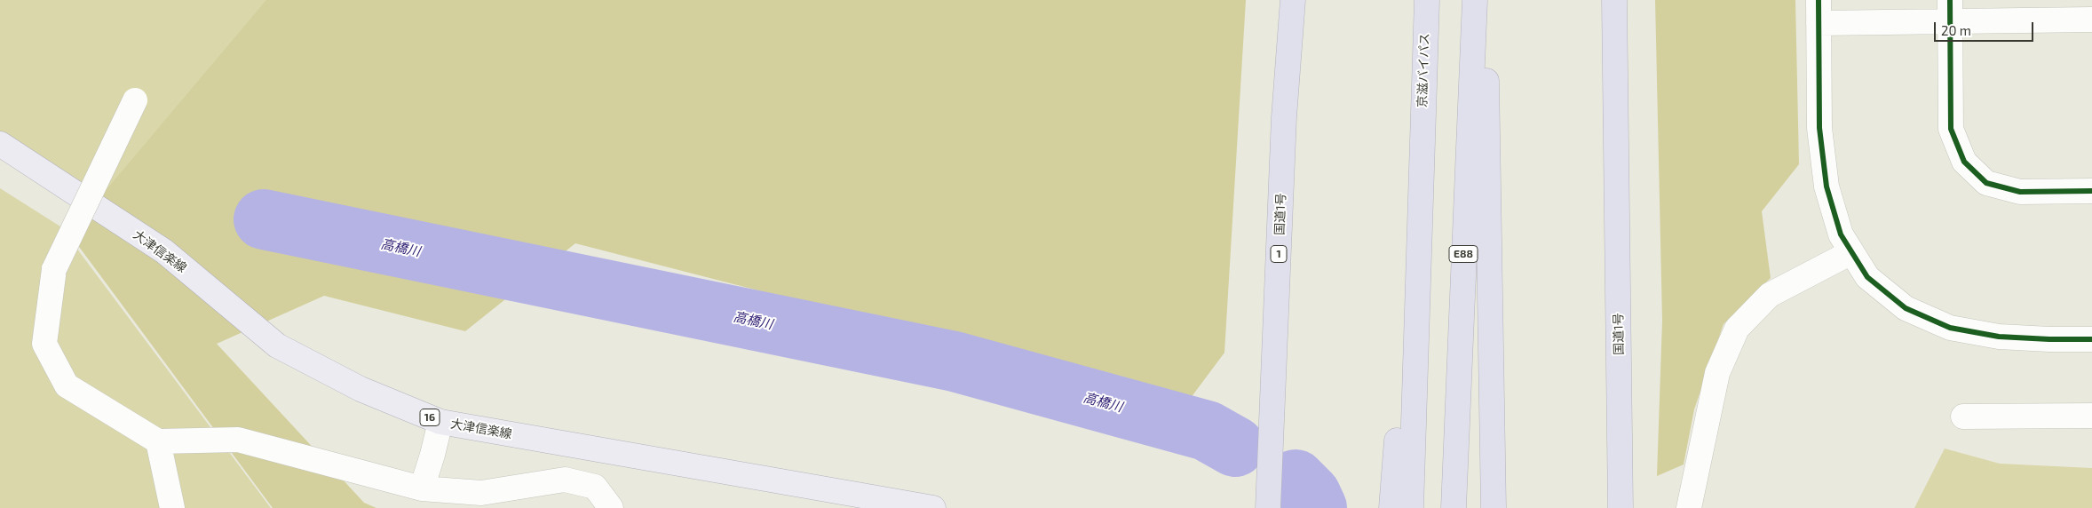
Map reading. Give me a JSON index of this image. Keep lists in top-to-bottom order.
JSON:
{
  "streets": {
    "highway": [
      "京滋バイパス",
      "国道1号",
      "1",
      "E88"
    ],
    "main road": ["大津信楽線", "16"]
  },
  "water": ["高橋川"],
  "scale_bar": "20 m"
}
